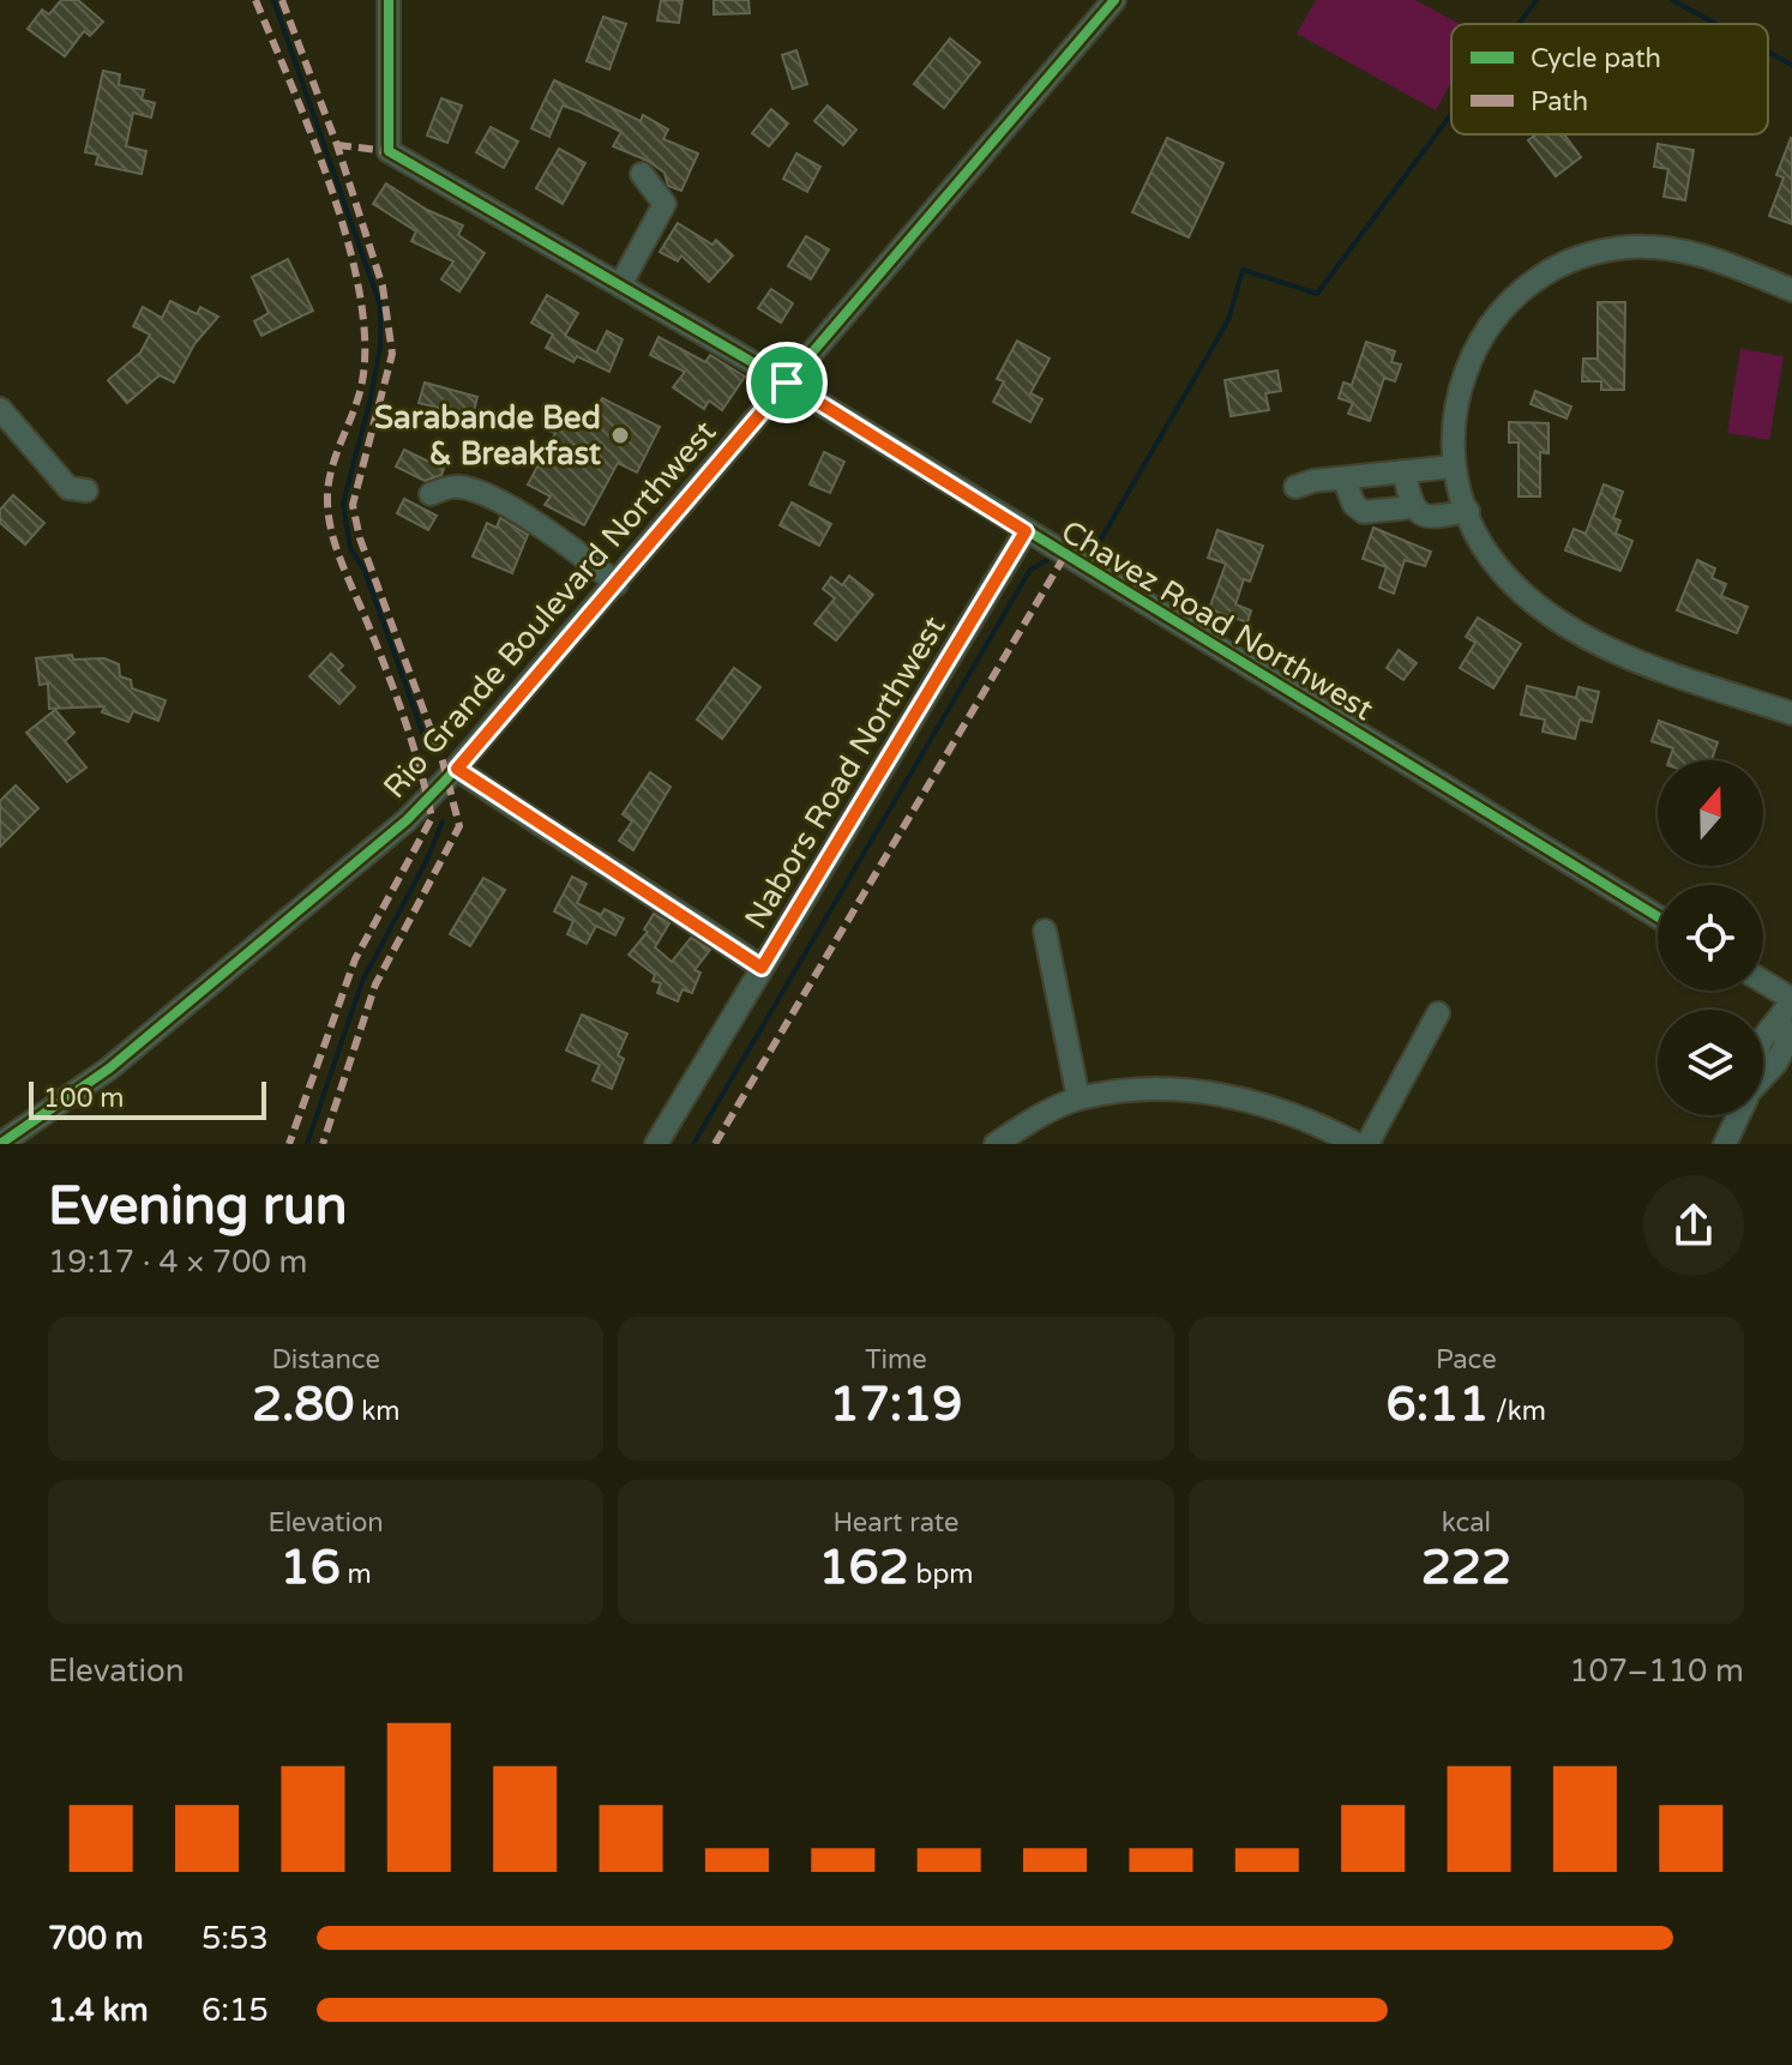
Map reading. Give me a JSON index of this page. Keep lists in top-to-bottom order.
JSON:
{
  "streets": {
    "street": ["Rio Grande Boulevard Northwest", "Chavez Road Northwest", "Nabors Road Northwest"]
  },
  "crossings": [
    ["Rio Grande Boulevard Northwest", "Chavez Road Northwest"],
    ["Chavez Road Northwest", "Nabors Road Northwest"]
  ],
  "places": ["Sarabande Bed & Breakfast"],
  "legend": ["Cycle path", "Path"],
  "scale_bar": "100 m",
  "north": "top",
  "page": {
    "scale": "100 m",
    "heading": ["Evening run", "19:17 · 4 × 700 m"],
    "stats": [
      ["Distance", "2.80 km"],
      ["Time", "17:19"],
      ["Pace", "6:11 /km"],
      ["Elevation", "16 m"],
      ["Heart rate", "162 bpm"],
      ["kcal", "222"]
    ],
    "chart": ["Elevation", "107–110 m"],
    "list": [
      {
        "name": "700 m",
        "note": "5:53"
      },
      {
        "name": "1.4 km",
        "note": "6:15"
      }
    ]
  }
}
